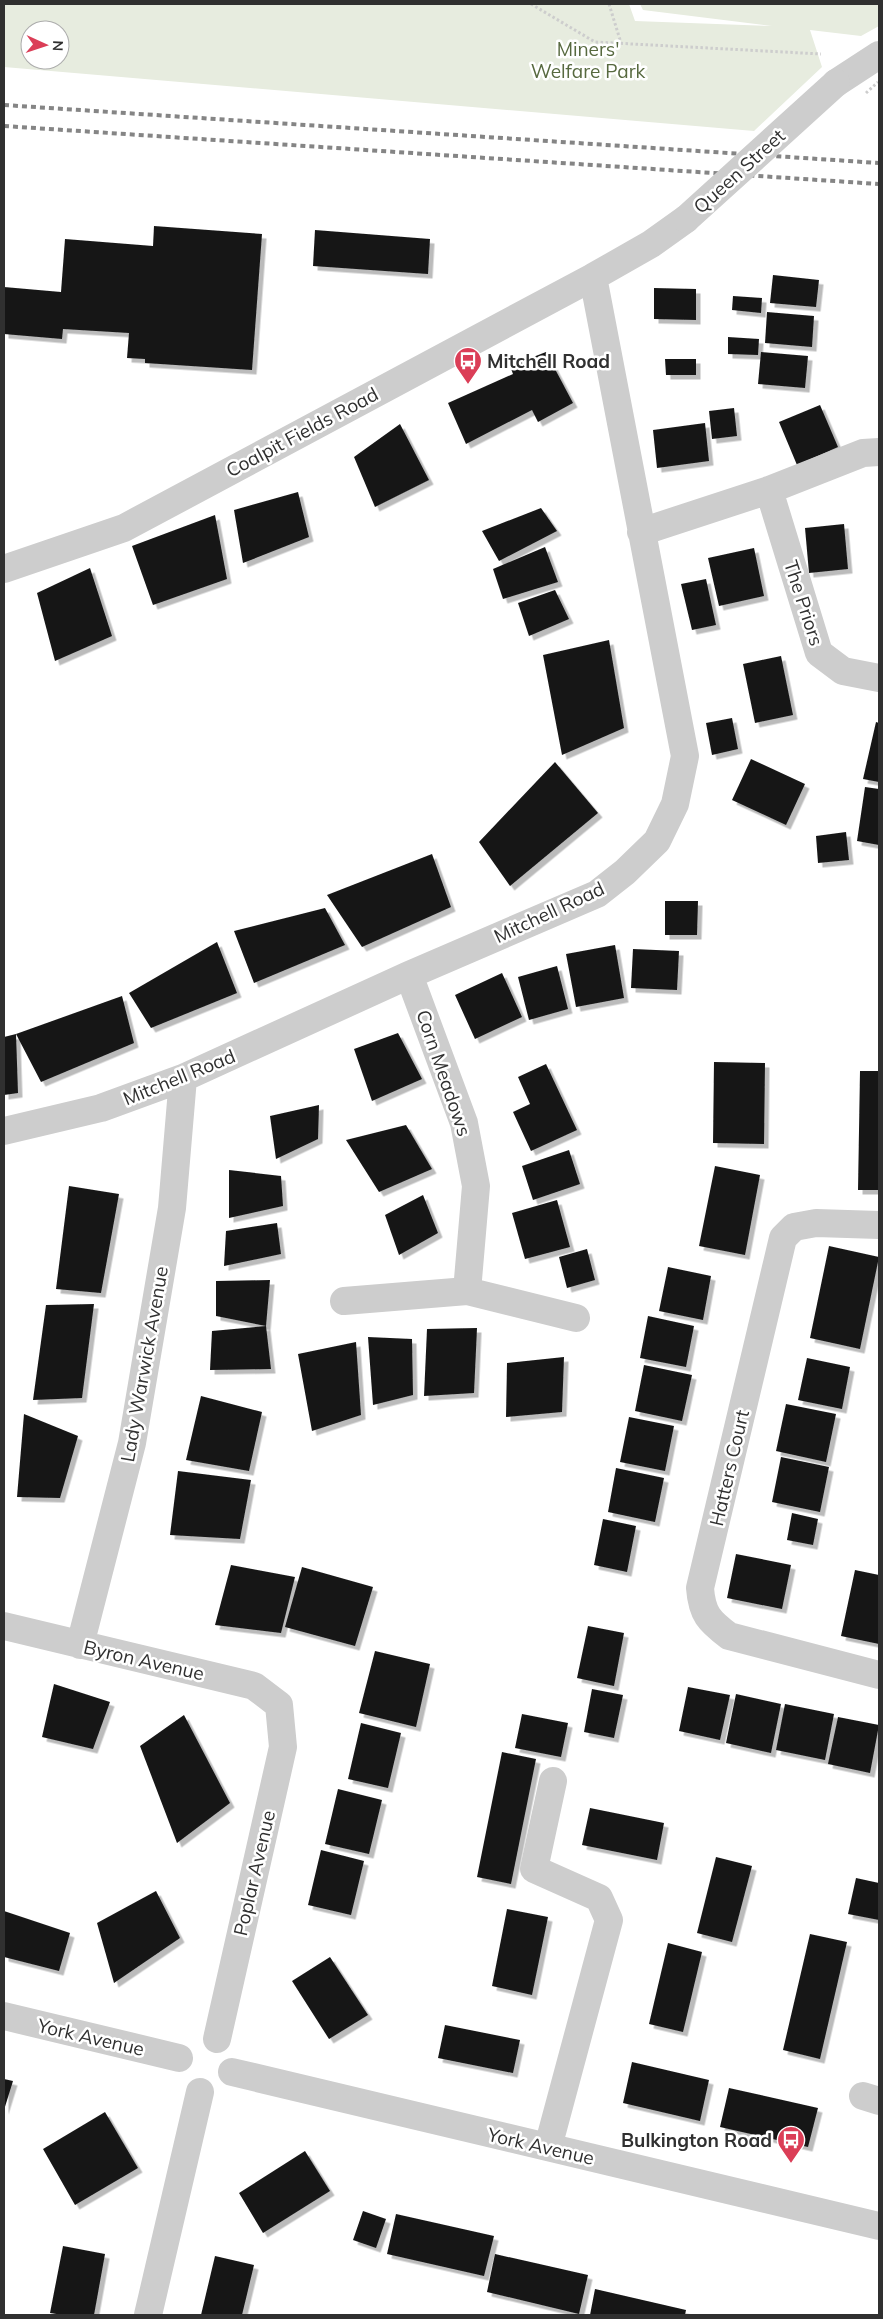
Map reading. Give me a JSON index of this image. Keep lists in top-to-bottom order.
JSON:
{
  "streets": {
    "street": [
      "Queen Street",
      "Coalpit Fields Road",
      "The Priors",
      "Mitchell Road",
      "Corn Meadows",
      "Lady Warwick Avenue",
      "Hatters Court",
      "Byron Avenue",
      "Poplar Avenue",
      "York Avenue"
    ]
  },
  "crossings": [
    ["Queen Street", "Coalpit Fields Road"],
    ["Queen Street", "Mitchell Road"],
    ["Coalpit Fields Road", "Mitchell Road"],
    ["Mitchell Road", "Corn Meadows"],
    ["Mitchell Road", "Lady Warwick Avenue"],
    ["Lady Warwick Avenue", "Byron Avenue"],
    ["Byron Avenue", "Poplar Avenue"],
    ["Poplar Avenue", "York Avenue"]
  ],
  "parks": ["Miners' Welfare Park"],
  "places": {
    "bus stop": ["Mitchell Road", "Bulkington Road"]
  },
  "north": "right"
}
